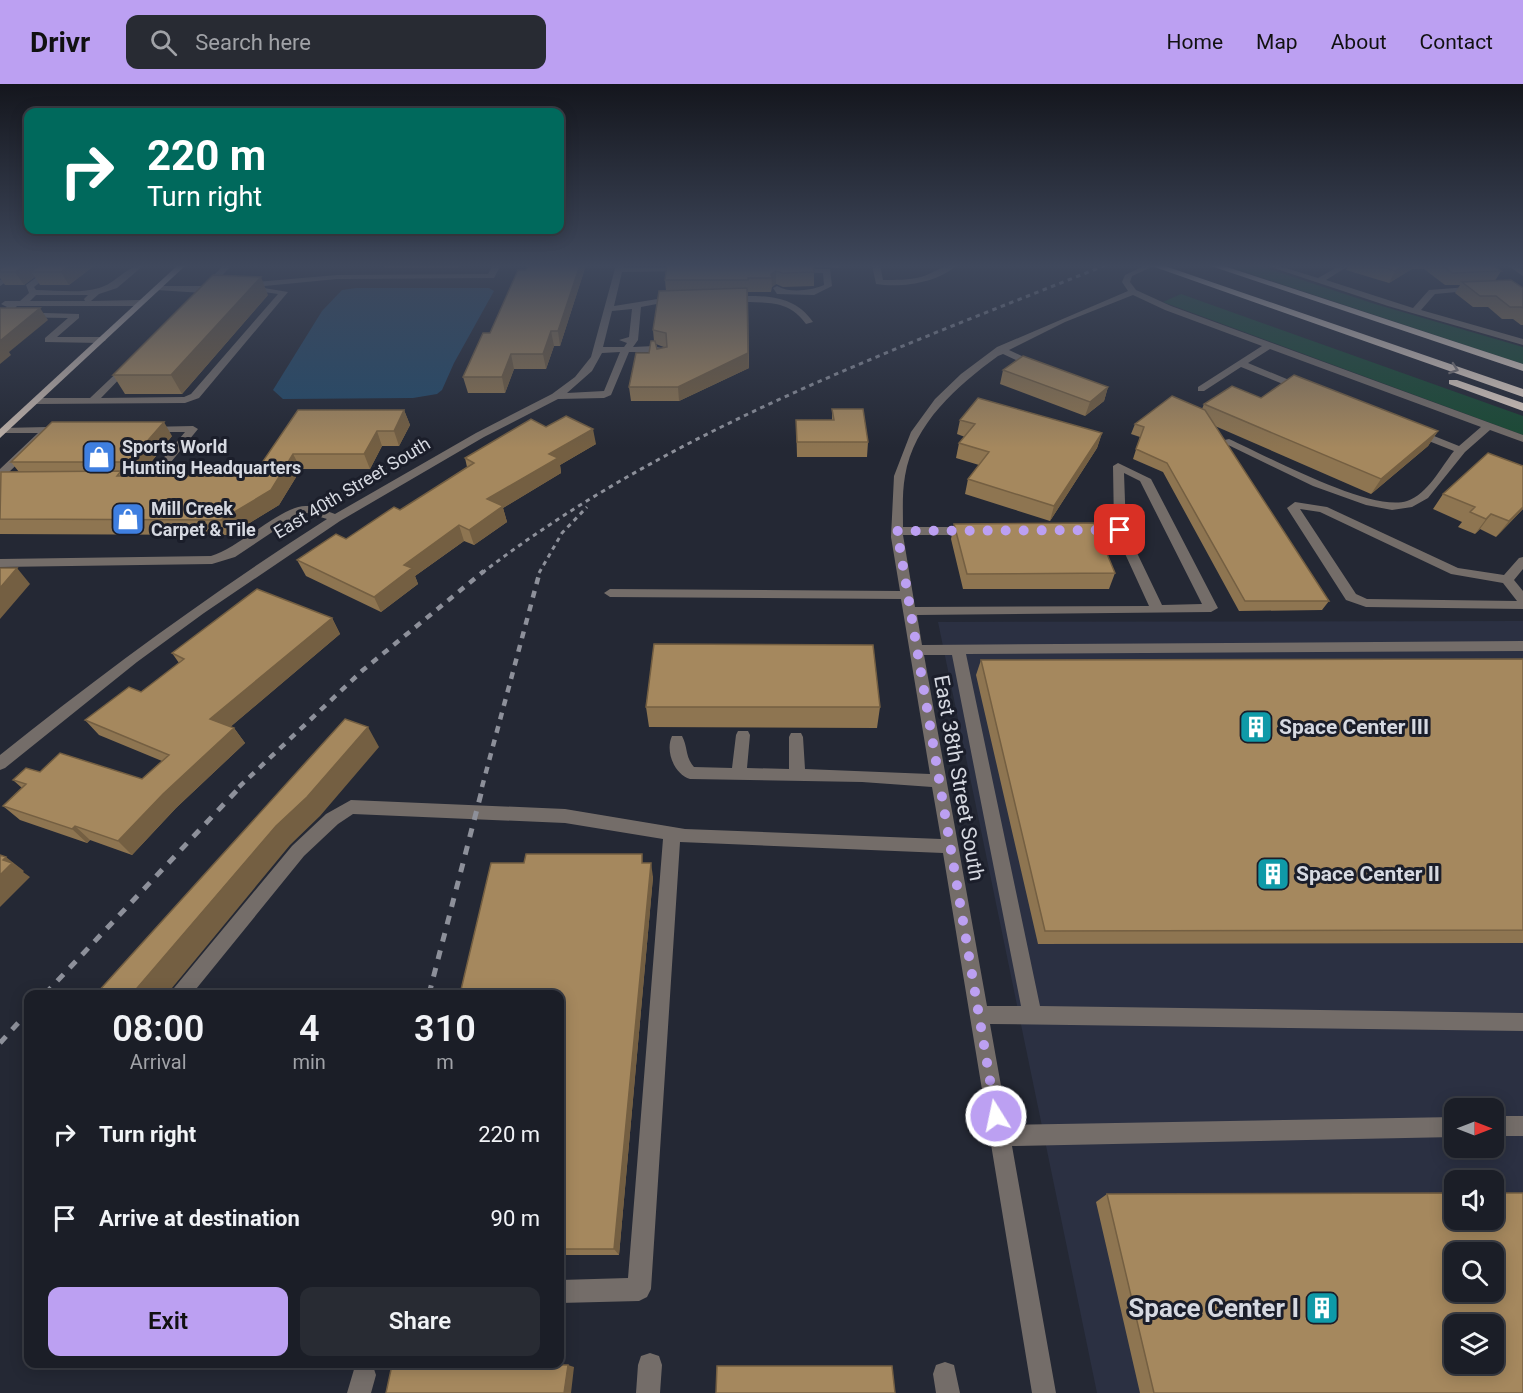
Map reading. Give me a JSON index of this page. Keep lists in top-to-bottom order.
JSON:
{
  "streets": {
    "street": ["East 40th Street South", "East 38th Street South"]
  },
  "places": {
    "shop": ["Sports World Hunting Headquarters", "Mill Creek Carpet & Tile"],
    "building": ["Space Center III", "Space Center II", "Space Center I"]
  },
  "north": "right",
  "page": {
    "header": "Drivr",
    "search": "Search here",
    "nav": [
      "Home",
      "Map",
      "About",
      "Contact"
    ],
    "turn": ["220 m", "Turn right"],
    "eta": [
      "08:00",
      "Arrival",
      "4",
      "min",
      "310",
      "m"
    ],
    "list": [
      {
        "name": "Turn right",
        "value": "220 m"
      },
      {
        "name": "Arrive at destination",
        "value": "90 m"
      }
    ],
    "buttons": ["Exit", "Share"]
  }
}
